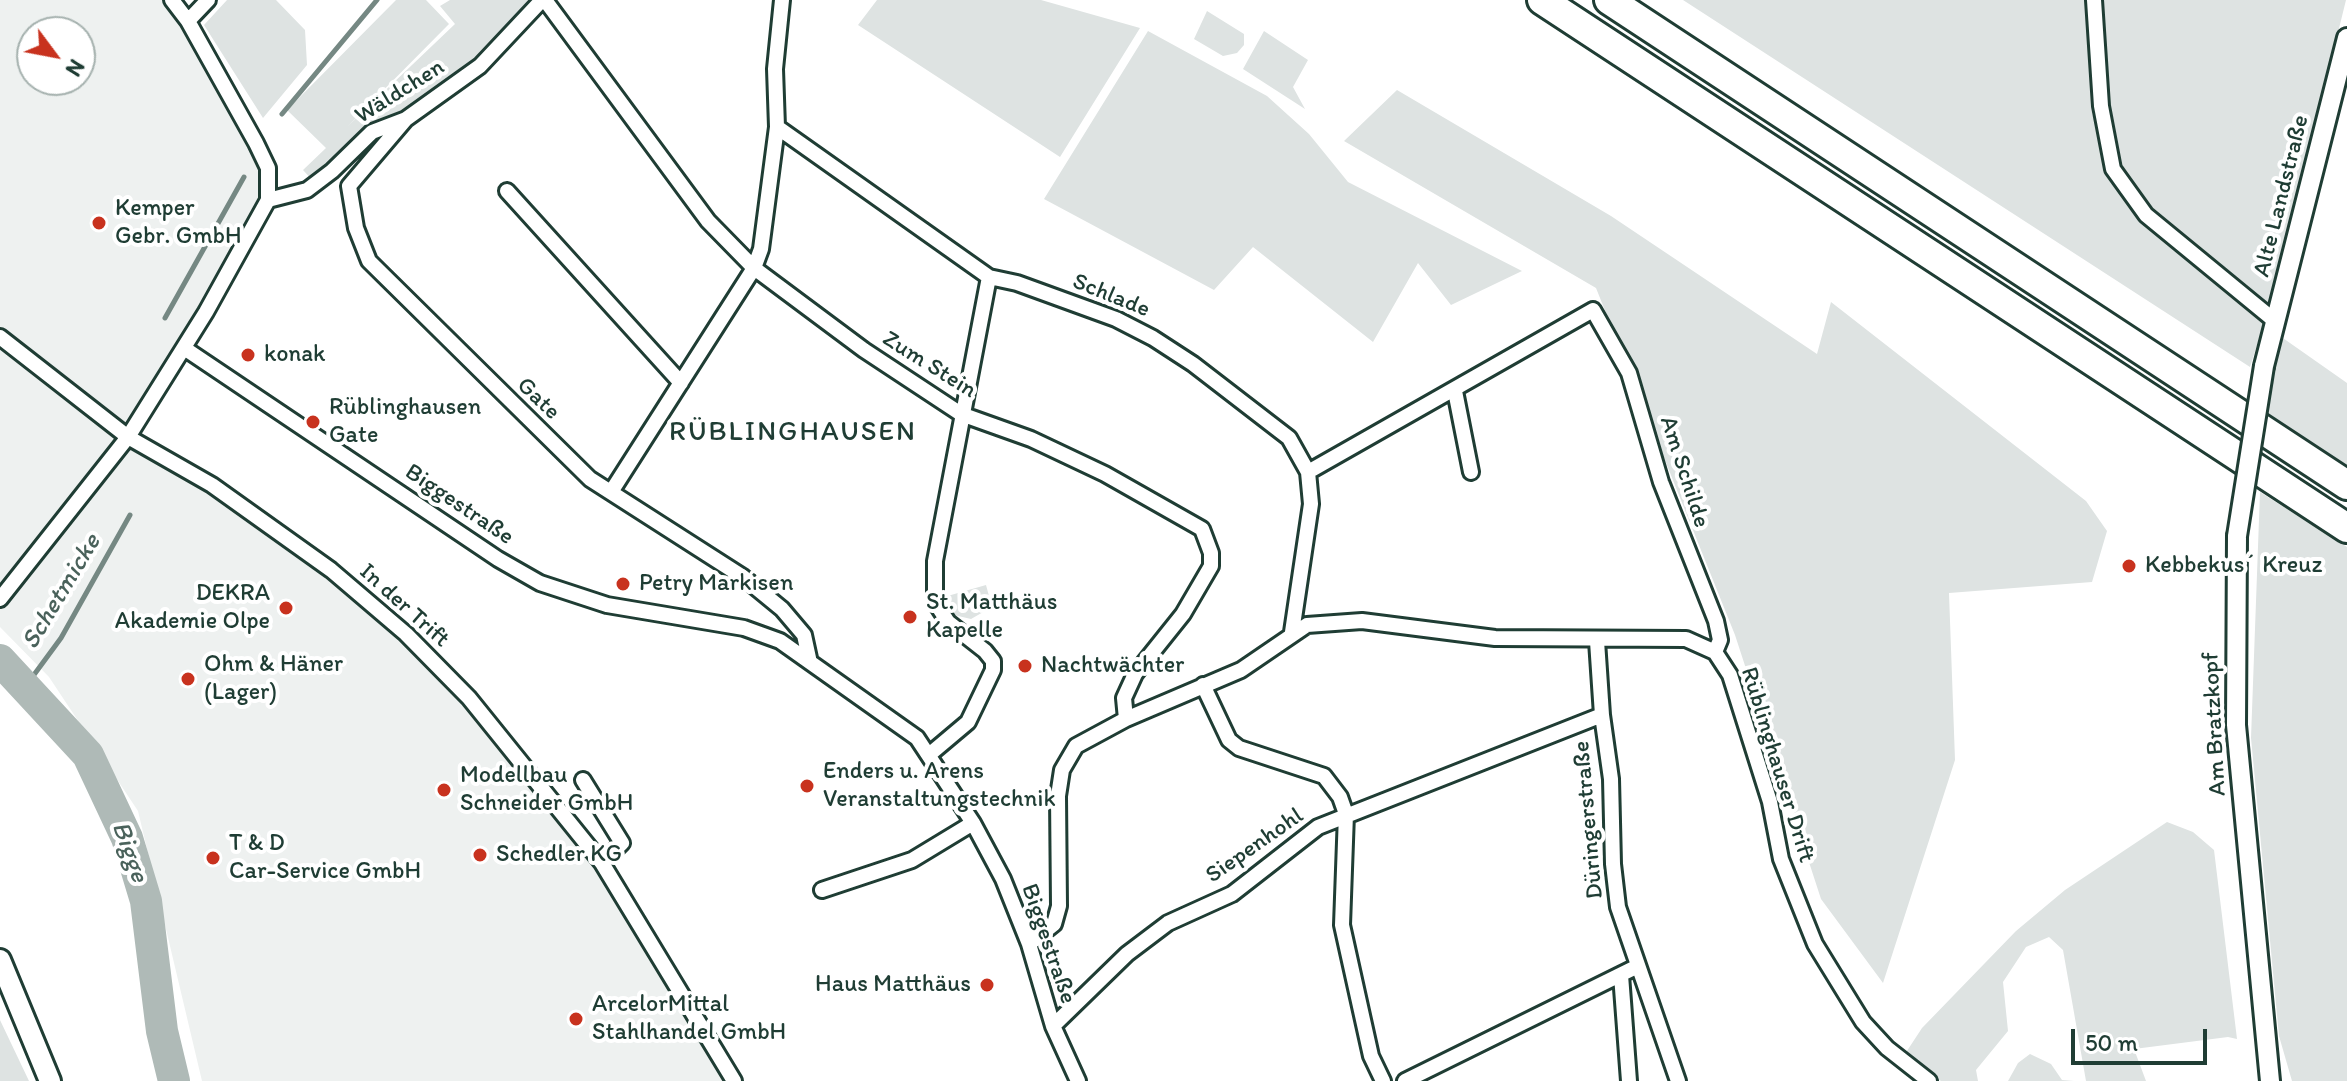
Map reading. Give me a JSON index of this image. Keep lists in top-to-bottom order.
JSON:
{
  "streets": {
    "street": [
      "Wäldchen",
      "Alte Landstraße",
      "Schlade",
      "Zum Stein",
      "Gate",
      "Am Schilde",
      "Biggestraße",
      "In der Trift",
      "Am Bratzkopf",
      "Rüblinghauser Drift",
      "Düringerstraße",
      "Siepenhohl"
    ]
  },
  "crossings": [
    ["Wäldchen", "Zum Stein"],
    ["Wäldchen", "Gate"],
    ["Alte Landstraße", "Am Bratzkopf"],
    ["Schlade", "Rüblinghauser Drift"],
    ["Zum Stein", "Rüblinghauser Drift"],
    ["Gate", "Biggestraße"],
    ["Am Schilde", "Rüblinghauser Drift"],
    ["Biggestraße", "Rüblinghauser Drift"],
    ["Biggestraße", "Siepenhohl"],
    ["Rüblinghauser Drift", "Düringerstraße"],
    ["Düringerstraße", "Siepenhohl"]
  ],
  "districts": ["RÜBLINGHAUSEN"],
  "water": ["Schetmicke", "Bigge"],
  "places": [
    "Kemper Gebr. GmbH",
    "konak",
    "Rüblinghausen Gate",
    "Kebbekus´ Kreuz",
    "Petry Markisen",
    "DEKRA Akademie Olpe",
    "St. Matthäus Kapelle",
    "Nachtwächter",
    "Ohm & Häner (Lager)",
    "Enders u. Arens Veranstaltungstechnik",
    "Modellbau Schneider GmbH",
    "Schedler KG",
    "T & D Car-Service GmbH",
    "Haus Matthäus",
    "ArcelorMittal Stahlhandel GmbH"
  ],
  "scale_bar": "50 m",
  "north": "bottom right"
}
